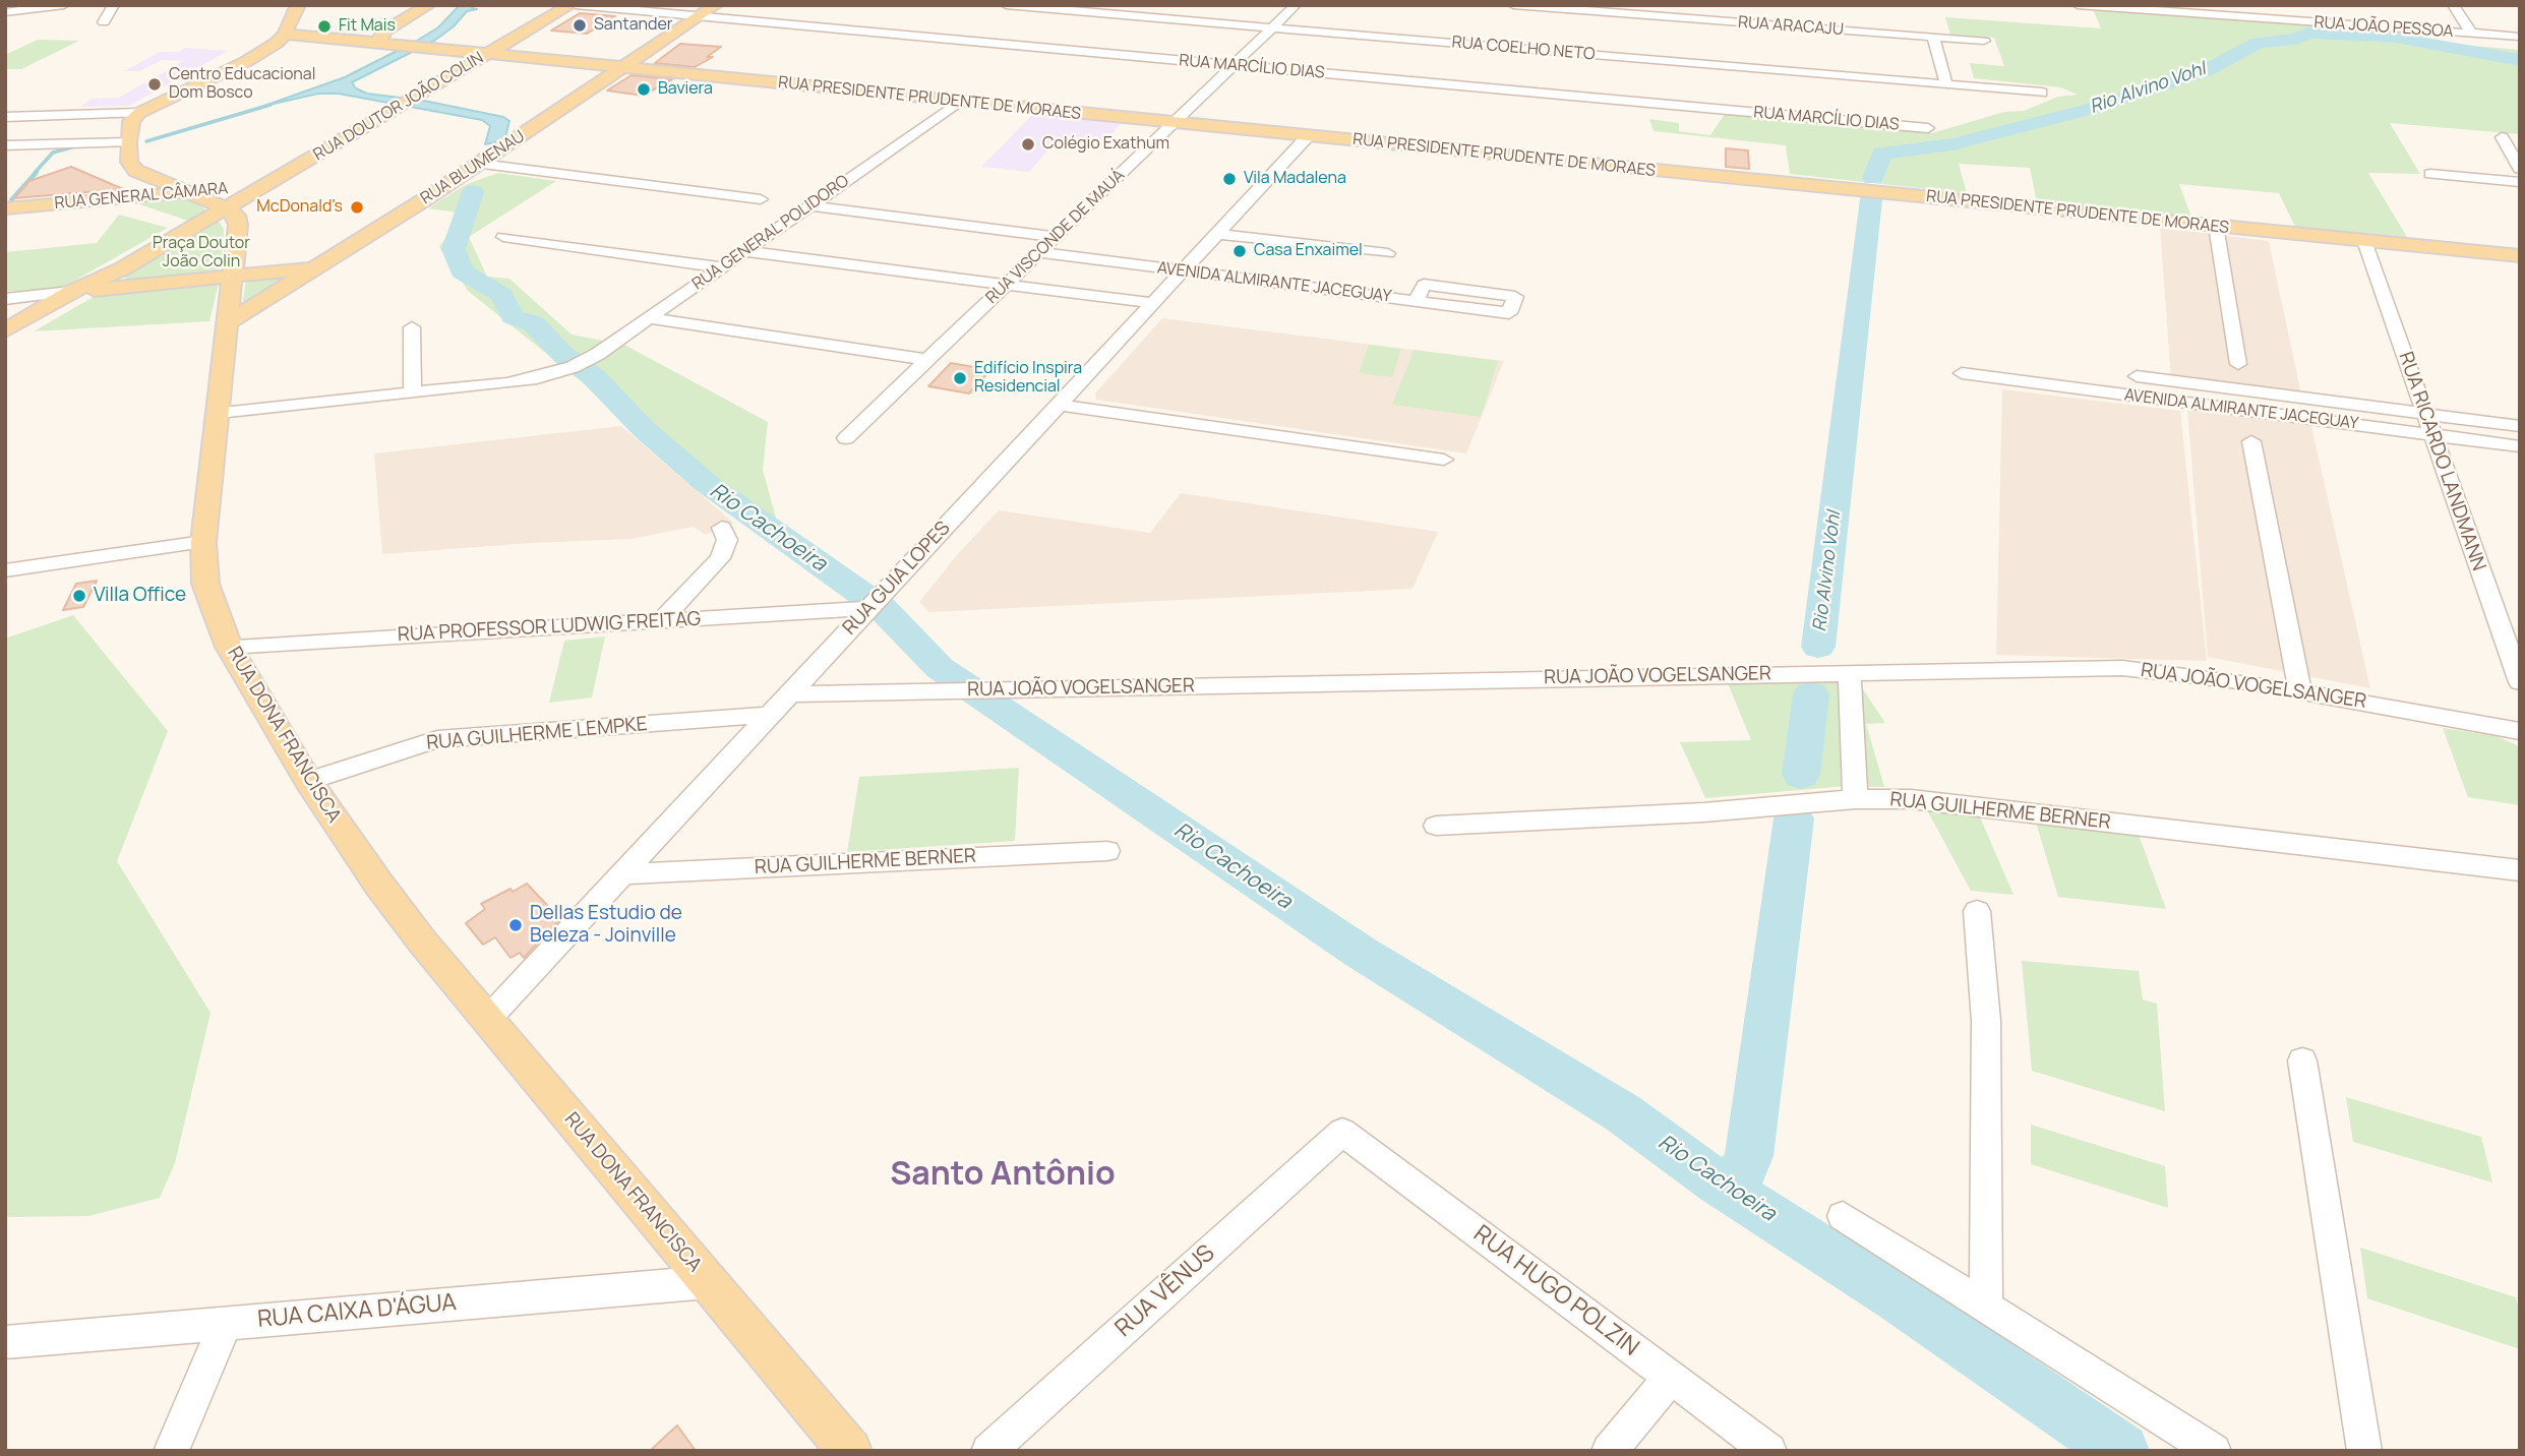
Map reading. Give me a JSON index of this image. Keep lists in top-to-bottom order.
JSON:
{
  "streets": {
    "main road": [
      "RUA PRESIDENTE PRUDENTE DE MORAES",
      "RUA DOUTOR JOÃO COLIN",
      "RUA BLUMENAU",
      "RUA GENERAL CÂMARA",
      "RUA DONA FRANCISCA"
    ],
    "street": [
      "RUA ARACAJU",
      "RUA JOÃO PESSOA",
      "RUA COELHO NETO",
      "RUA MARCÍLIO DIAS",
      "RUA GENERAL POLIDORO",
      "RUA VISCONDE DE MAUÁ",
      "AVENIDA ALMIRANTE JACEGUAY",
      "RUA RICARDO LANDMANN",
      "RUA GUIA LOPES",
      "RUA PROFESSOR LUDWIG FREITAG",
      "RUA JOÃO VOGELSANGER",
      "RUA GUILHERME LEMPKE",
      "RUA GUILHERME BERNER",
      "RUA VÊNUS",
      "RUA HUGO POLZIN",
      "RUA CAIXA D'ÁGUA"
    ]
  },
  "crossings": [
    ["RUA COELHO NETO", "RUA VISCONDE DE MAUÁ"],
    ["RUA MARCÍLIO DIAS", "RUA DOUTOR JOÃO COLIN"],
    ["RUA MARCÍLIO DIAS", "RUA BLUMENAU"],
    ["RUA MARCÍLIO DIAS", "RUA VISCONDE DE MAUÁ"],
    ["RUA PRESIDENTE PRUDENTE DE MORAES", "RUA DOUTOR JOÃO COLIN"],
    ["RUA PRESIDENTE PRUDENTE DE MORAES", "RUA BLUMENAU"],
    ["RUA PRESIDENTE PRUDENTE DE MORAES", "RUA GENERAL POLIDORO"],
    ["RUA PRESIDENTE PRUDENTE DE MORAES", "RUA VISCONDE DE MAUÁ"],
    ["RUA PRESIDENTE PRUDENTE DE MORAES", "RUA RICARDO LANDMANN"],
    ["RUA PRESIDENTE PRUDENTE DE MORAES", "RUA GUIA LOPES"],
    ["RUA DOUTOR JOÃO COLIN", "RUA GENERAL CÂMARA"],
    ["RUA DOUTOR JOÃO COLIN", "RUA DONA FRANCISCA"],
    ["RUA BLUMENAU", "RUA DONA FRANCISCA"],
    ["RUA GENERAL POLIDORO", "RUA DONA FRANCISCA"],
    ["RUA VISCONDE DE MAUÁ", "AVENIDA ALMIRANTE JACEGUAY"],
    ["AVENIDA ALMIRANTE JACEGUAY", "RUA RICARDO LANDMANN"],
    ["AVENIDA ALMIRANTE JACEGUAY", "RUA GUIA LOPES"],
    ["RUA GUIA LOPES", "RUA PROFESSOR LUDWIG FREITAG"],
    ["RUA GUIA LOPES", "RUA JOÃO VOGELSANGER"],
    ["RUA GUIA LOPES", "RUA GUILHERME LEMPKE"],
    ["RUA GUIA LOPES", "RUA DONA FRANCISCA"],
    ["RUA GUIA LOPES", "RUA GUILHERME BERNER"],
    ["RUA PROFESSOR LUDWIG FREITAG", "RUA DONA FRANCISCA"],
    ["RUA GUILHERME LEMPKE", "RUA DONA FRANCISCA"],
    ["RUA DONA FRANCISCA", "RUA CAIXA D'ÁGUA"],
    ["RUA VÊNUS", "RUA HUGO POLZIN"]
  ],
  "districts": ["Santo Antônio"],
  "water": ["Rio Alvino Vohl", "Rio Cachoeira"],
  "parks": ["Praça Doutor João Colin"],
  "places": [
    "Santander",
    "Fit Mais",
    "Centro Educacional Dom Bosco",
    "Baviera",
    "Colégio Exathum",
    "Vila Madalena",
    "McDonald's",
    "Casa Enxaimel",
    "Edifício Inspira Residencial",
    "Villa Office",
    "Dellas Estudio de Beleza - Joinville"
  ]
}
